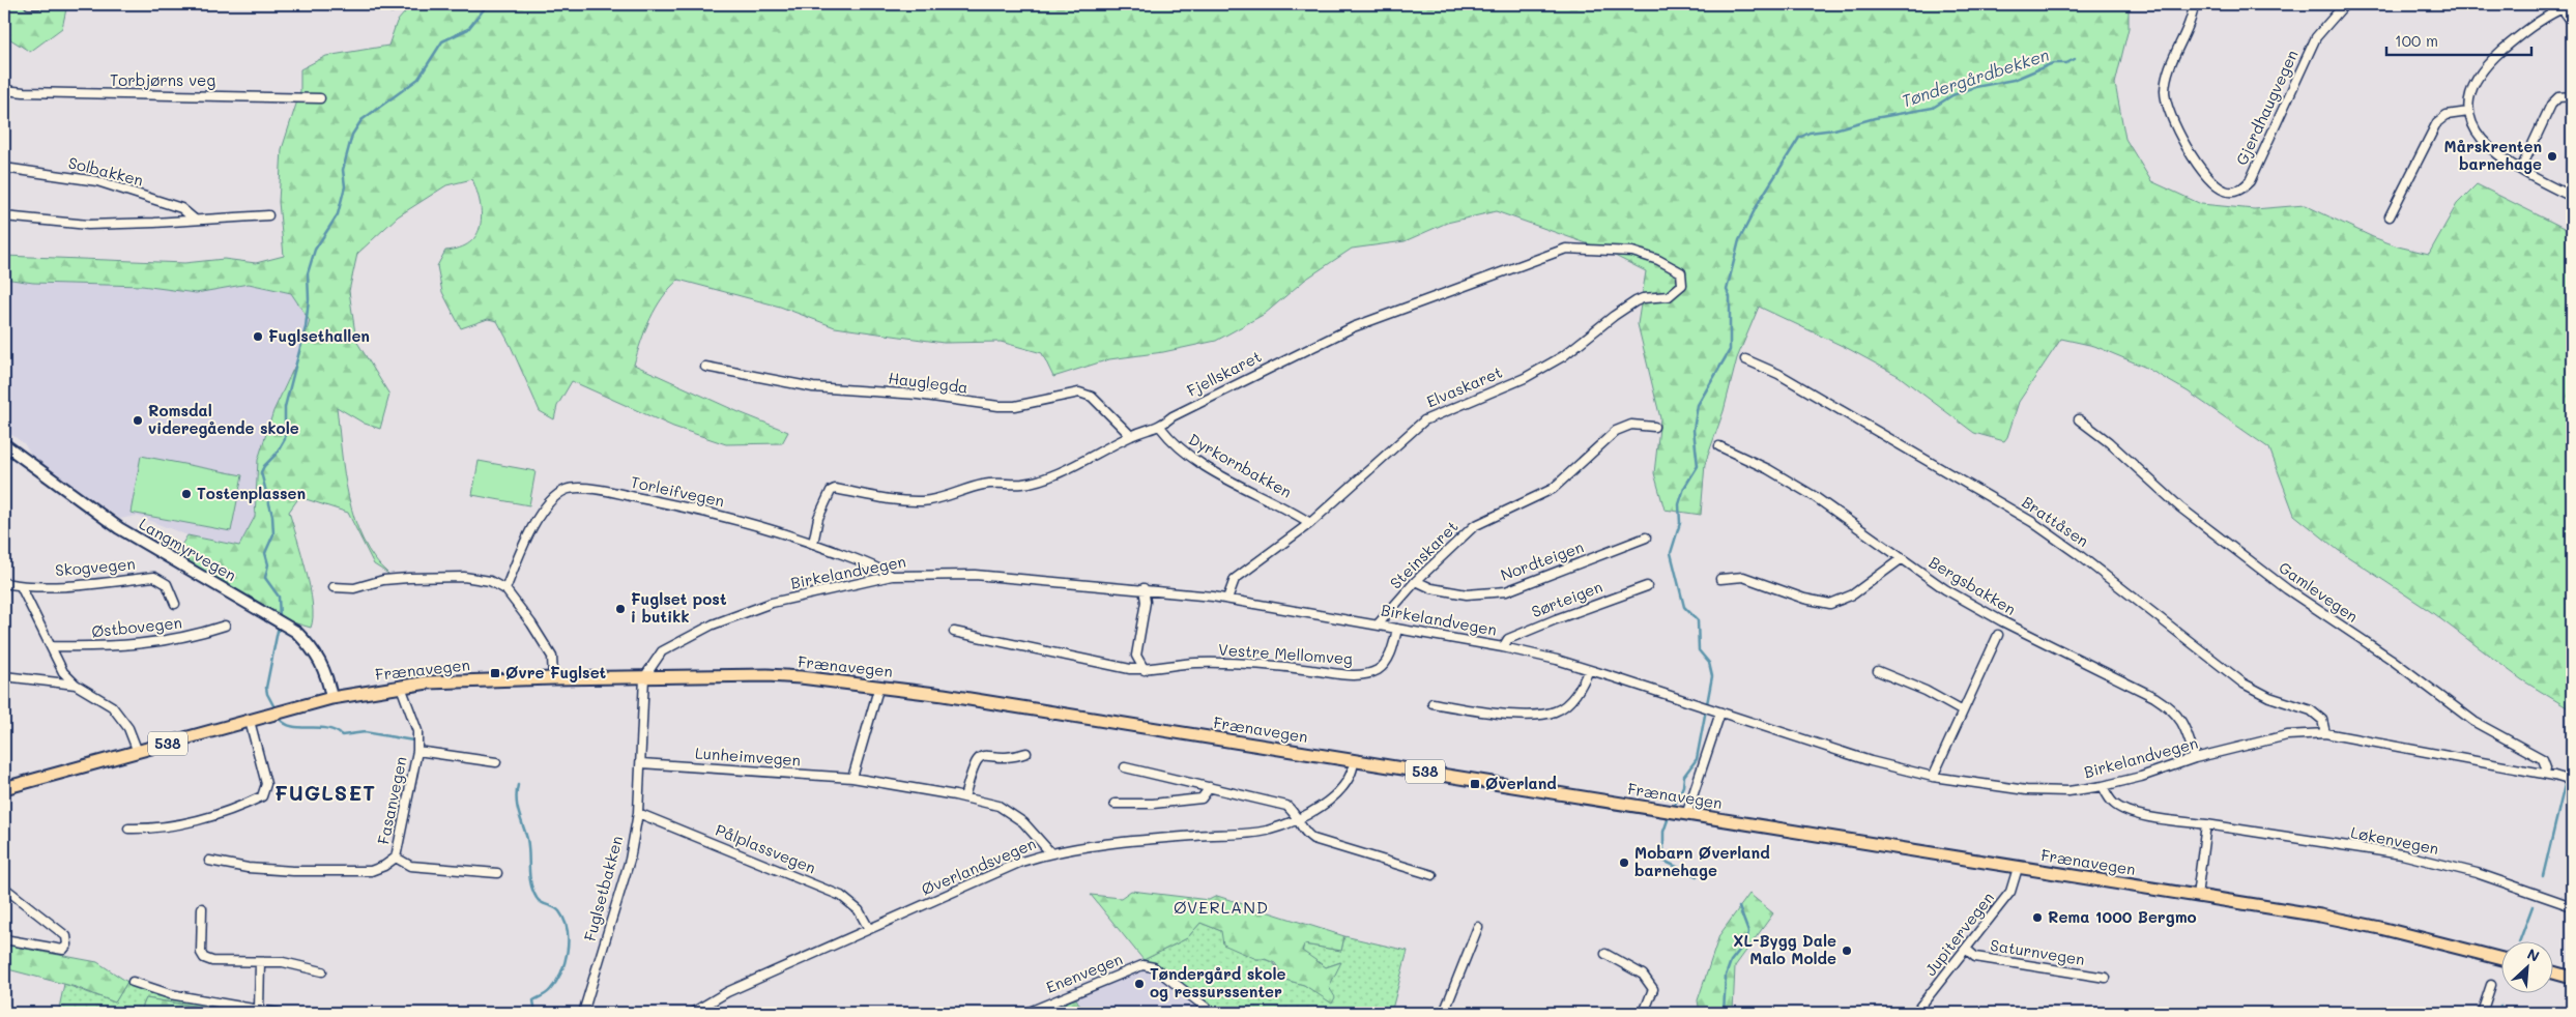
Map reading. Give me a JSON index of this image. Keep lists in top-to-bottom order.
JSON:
{
  "streets": {
    "main road": ["Langmyrvegen", "Frænavegen", "538"],
    "street": [
      "Torbjørns veg",
      "Gjerdhaugvegen",
      "Solbakken",
      "Fjellskaret",
      "Hauglegda",
      "Elvaskaret",
      "Dyrkornbakken",
      "Torleifvegen",
      "Brattåsen",
      "Steinskaret",
      "Nordteigen",
      "Skogvegen",
      "Birkelandvegen",
      "Bergsbakken",
      "Gamlevegen",
      "Sørteigen",
      "Østbovegen",
      "Vestre Mellomveg",
      "Lunheimvegen",
      "Fasanvegen",
      "Løkenvegen",
      "Pålplassvegen",
      "Øverlandsvegen",
      "Fuglsetbakken",
      "Jupitervegen",
      "Saturnvegen",
      "Enenvegen"
    ]
  },
  "crossings": [
    ["Fjellskaret", "Hauglegda"],
    ["Fjellskaret", "Elvaskaret"],
    ["Fjellskaret", "Dyrkornbakken"],
    ["Fjellskaret", "Torleifvegen"],
    ["Elvaskaret", "Dyrkornbakken"],
    ["Elvaskaret", "Birkelandvegen"],
    ["Torleifvegen", "Birkelandvegen"],
    ["Brattåsen", "Birkelandvegen"],
    ["Langmyrvegen", "Frænavegen"],
    ["Steinskaret", "Nordteigen"],
    ["Steinskaret", "Birkelandvegen"],
    ["Birkelandvegen", "Bergsbakken"],
    ["Birkelandvegen", "Gamlevegen"],
    ["Birkelandvegen", "Sørteigen"],
    ["Birkelandvegen", "Vestre Mellomveg"],
    ["Birkelandvegen", "Frænavegen"],
    ["Birkelandvegen", "Løkenvegen"],
    ["Birkelandvegen", "Fuglsetbakken"],
    ["Frænavegen", "Fasanvegen"],
    ["Frænavegen", "Øverlandsvegen"],
    ["Frænavegen", "Fuglsetbakken"],
    ["Frænavegen", "Jupitervegen"],
    ["Lunheimvegen", "Øverlandsvegen"],
    ["Lunheimvegen", "Fuglsetbakken"],
    ["Pålplassvegen", "Øverlandsvegen"],
    ["Pålplassvegen", "Fuglsetbakken"],
    ["Jupitervegen", "Saturnvegen"]
  ],
  "districts": ["FUGLSET", "ØVERLAND"],
  "water": ["Tøndergårdbekken"],
  "places": {
    "other": [
      "Mårskrenten barnehage",
      "Fuglsethallen",
      "Romsdal videregående skole",
      "Tostenplassen",
      "Fuglset post i butikk",
      "Mobarn Øverland barnehage",
      "Rema 1000 Bergmo",
      "XL-Bygg Dale Malo Molde",
      "Tøndergård skole og ressurssenter"
    ],
    "transit": ["Øvre Fuglset", "Øverland"]
  },
  "scale_bar": "100 m",
  "north": "top right"
}
